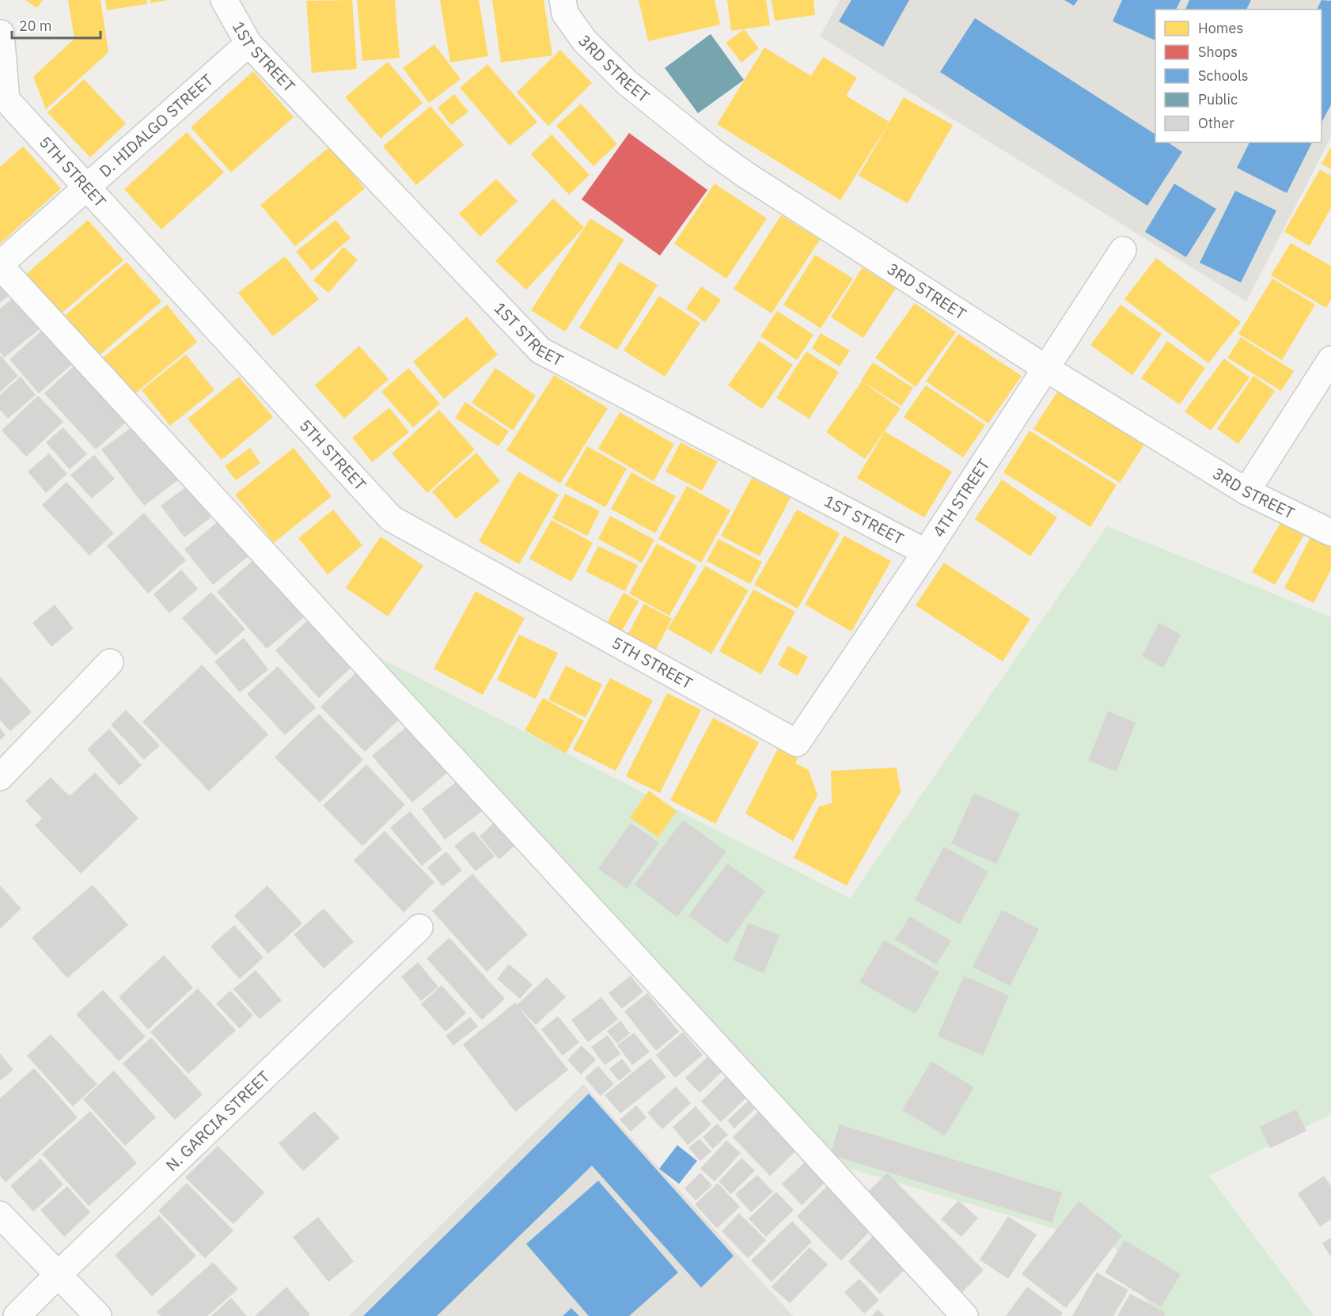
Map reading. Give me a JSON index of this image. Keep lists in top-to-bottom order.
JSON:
{
  "streets": {
    "street": [
      "1ST STREET",
      "3RD STREET",
      "D. HIDALGO STREET",
      "5TH STREET",
      "4TH STREET",
      "N. GARCIA STREET"
    ]
  },
  "crossings": [
    ["1ST STREET", "D. HIDALGO STREET"],
    ["1ST STREET", "4TH STREET"],
    ["3RD STREET", "4TH STREET"],
    ["D. HIDALGO STREET", "5TH STREET"],
    ["5TH STREET", "4TH STREET"]
  ],
  "legend": [
    "Homes",
    "Shops",
    "Schools",
    "Public",
    "Other"
  ],
  "scale_bar": "20 m"
}
